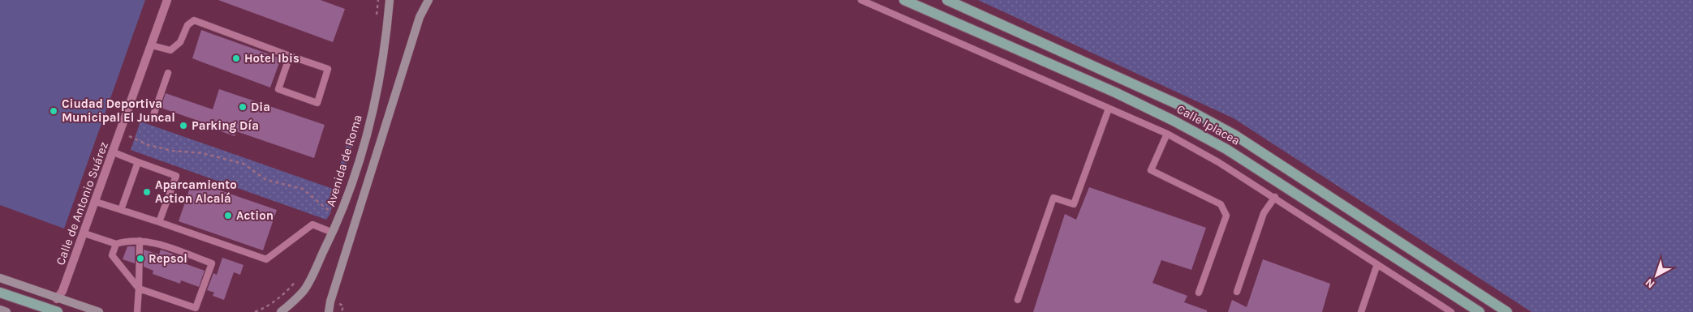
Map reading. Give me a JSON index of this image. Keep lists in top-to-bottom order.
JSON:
{
  "streets": {
    "main road": ["Calle Iplacea"],
    "street": ["Avenida de Roma", "Calle de Antonio Suárez"]
  },
  "places": [
    "Hotel Ibis",
    "Dia",
    "Ciudad Deportiva Municipal El Juncal",
    "Parking Día",
    "Aparcamiento Action Alcalá",
    "Action",
    "Repsol"
  ],
  "north": "bottom left"
}
